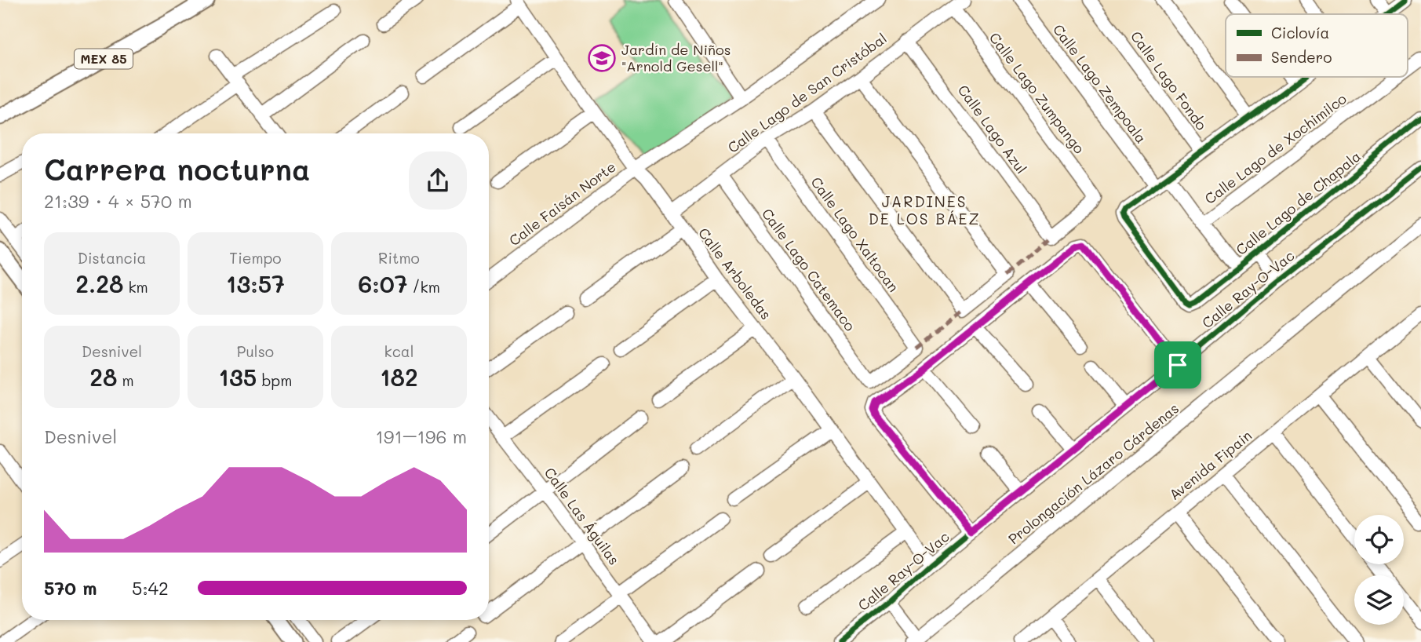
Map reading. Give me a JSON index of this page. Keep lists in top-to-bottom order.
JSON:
{
  "streets": {
    "main road": ["MEX 85"],
    "street": [
      "Calle Lago Fondo",
      "Calle Lago Zempoala",
      "Calle Lago de San Cristóbal",
      "Calle Lago Zumpango",
      "Calle Lago Azul",
      "Calle Lago de Xochimilco",
      "Calle Lago de Chapala",
      "Calle Faisán Norte",
      "Calle Lago Xaltocan",
      "Calle Lago Catemaco",
      "Calle Arboledas",
      "Calle Ray-O-Vac",
      "Avenida Fipain",
      "Prolongación Lázaro Cárdenas",
      "Calle Las Águilas"
    ]
  },
  "crossings": [
    ["Calle Lago Zempoala", "Calle Lago de Chapala"],
    ["Calle Lago de San Cristóbal", "Calle Lago Zumpango"],
    ["Calle Lago de San Cristóbal", "Calle Lago Azul"],
    ["Calle Lago de San Cristóbal", "Calle Lago Xaltocan"],
    ["Calle Lago de San Cristóbal", "Calle Lago Catemaco"],
    ["Calle Lago de San Cristóbal", "Calle Arboledas"],
    ["Calle Lago Zumpango", "Calle Lago Azul"],
    ["Calle Faisán Norte", "Calle Arboledas"],
    ["Calle Lago Xaltocan", "Calle Lago Catemaco"],
    ["Calle Arboledas", "Calle Ray-O-Vac"]
  ],
  "districts": ["JARDINES DE LOS BÁEZ"],
  "places": {
    "school or university": ["Jardín de Niños \"Arnold Gesell\""]
  },
  "legend": ["Ciclovía", "Sendero"],
  "page": {
    "heading": ["Carrera nocturna", "21:39 · 4 × 570 m"],
    "stats": [
      ["Distancia", "2.28 km"],
      ["Tiempo", "13:57"],
      ["Ritmo", "6:07 /km"],
      ["Desnivel", "28 m"],
      ["Pulso", "135 bpm"],
      ["kcal", "182"]
    ],
    "chart": ["Desnivel", "191–196 m"],
    "list": [
      {
        "name": "570 m",
        "note": "5:42"
      }
    ]
  }
}
